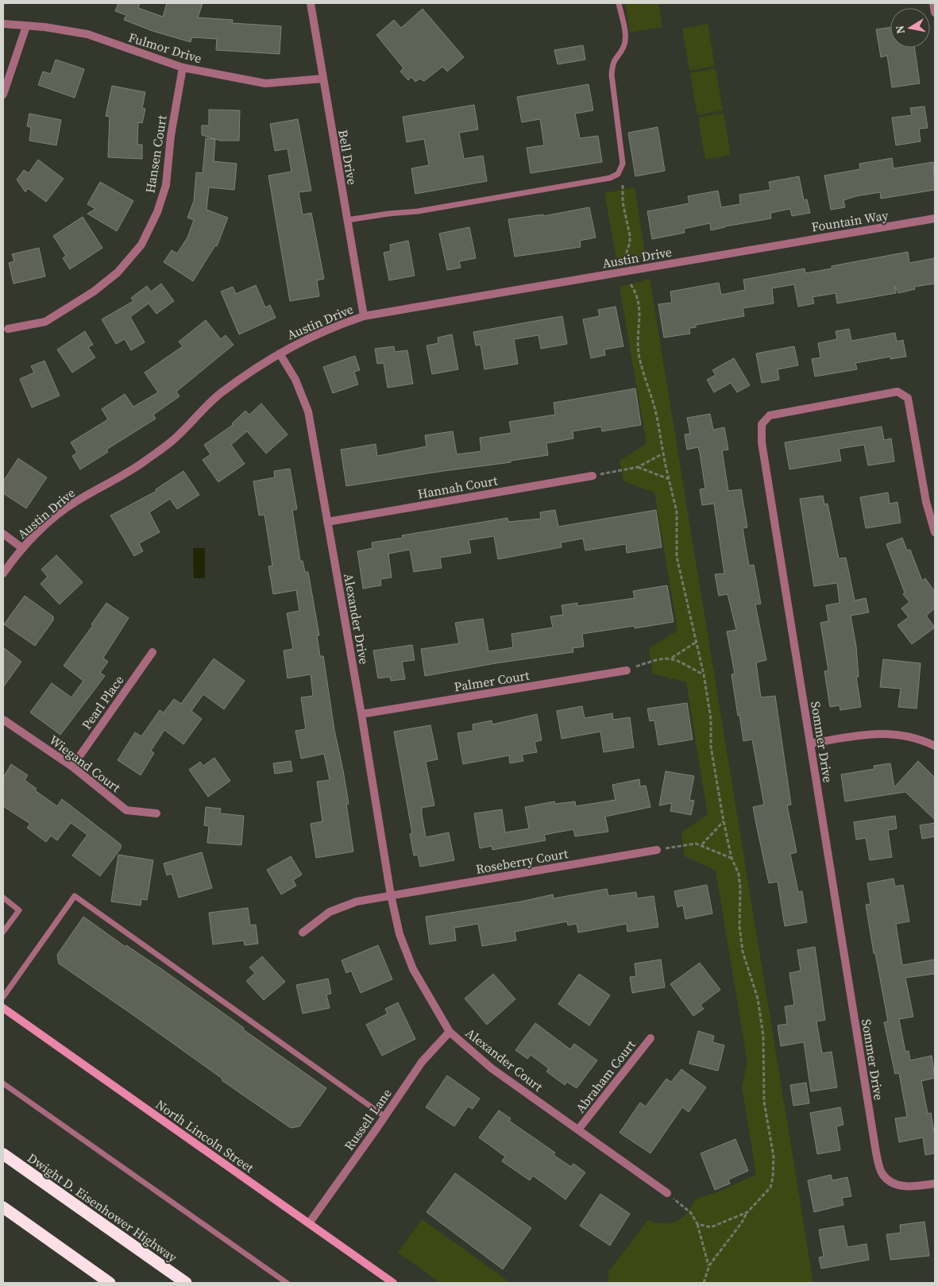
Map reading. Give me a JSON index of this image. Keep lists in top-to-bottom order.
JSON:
{
  "streets": {
    "highway": ["Dwight D. Eisenhower Highway"],
    "street": [
      "Fulmor Drive",
      "Hansen Court",
      "Bell Drive",
      "Fountain Way",
      "Austin Drive",
      "Hannah Court",
      "Alexander Drive",
      "Palmer Court",
      "Pearl Place",
      "Sommer Drive",
      "Wiegand Court",
      "Roseberry Court",
      "Alexander Court",
      "Abraham Court",
      "Russell Lane",
      "North Lincoln Street"
    ]
  },
  "crossings": [
    ["Fulmor Drive", "Hansen Court"],
    ["Fulmor Drive", "Bell Drive"],
    ["Bell Drive", "Austin Drive"],
    ["Fountain Way", "Austin Drive"],
    ["Austin Drive", "Alexander Drive"],
    ["Hannah Court", "Alexander Drive"],
    ["Alexander Drive", "Palmer Court"],
    ["Alexander Drive", "Roseberry Court"],
    ["Alexander Drive", "Alexander Court"],
    ["Pearl Place", "Wiegand Court"],
    ["Roseberry Court", "Alexander Court"],
    ["Alexander Court", "Abraham Court"],
    ["Alexander Court", "Russell Lane"],
    ["Russell Lane", "North Lincoln Street"]
  ],
  "north": "left"
}
